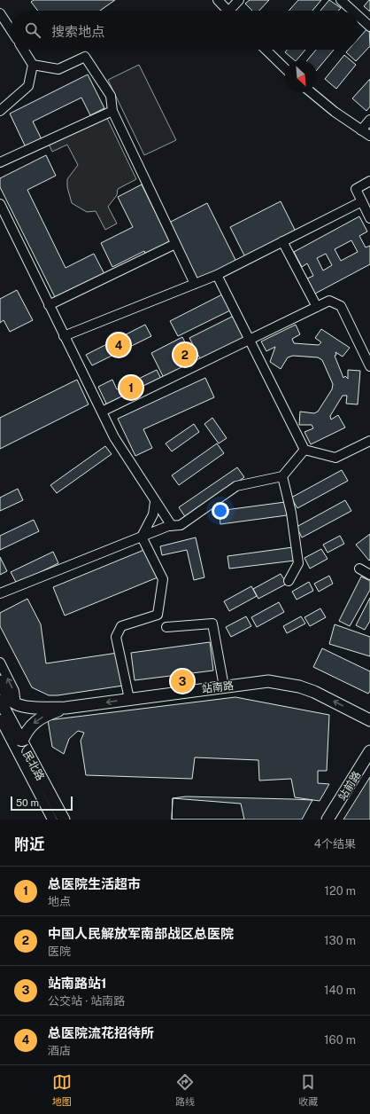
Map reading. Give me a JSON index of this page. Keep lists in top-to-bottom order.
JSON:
{
  "streets": {
    "main road": ["站南路", "人民北路", "站前路"]
  },
  "one_way": ["站南路"],
  "scale_bar": "50 m",
  "north": "bottom right",
  "page": {
    "search": "搜索地点",
    "pins": [
      "4",
      "2",
      "1",
      "3"
    ],
    "scale": "50 m",
    "heading": ["附近", "4个结果"],
    "list": [
      {
        "mark": "1",
        "name": "总医院生活超市",
        "note": "地点",
        "value": "120 m"
      },
      {
        "mark": "2",
        "name": "中国人民解放军南部战区总医院",
        "note": "医院",
        "value": "130 m"
      },
      {
        "mark": "3",
        "name": "站南路站1",
        "note": "公交站 · 站南路",
        "value": "140 m"
      },
      {
        "mark": "4",
        "name": "总医院流花招待所",
        "note": "酒店",
        "value": "160 m"
      }
    ],
    "nav": ["地图", "路线", "收藏"]
  }
}
